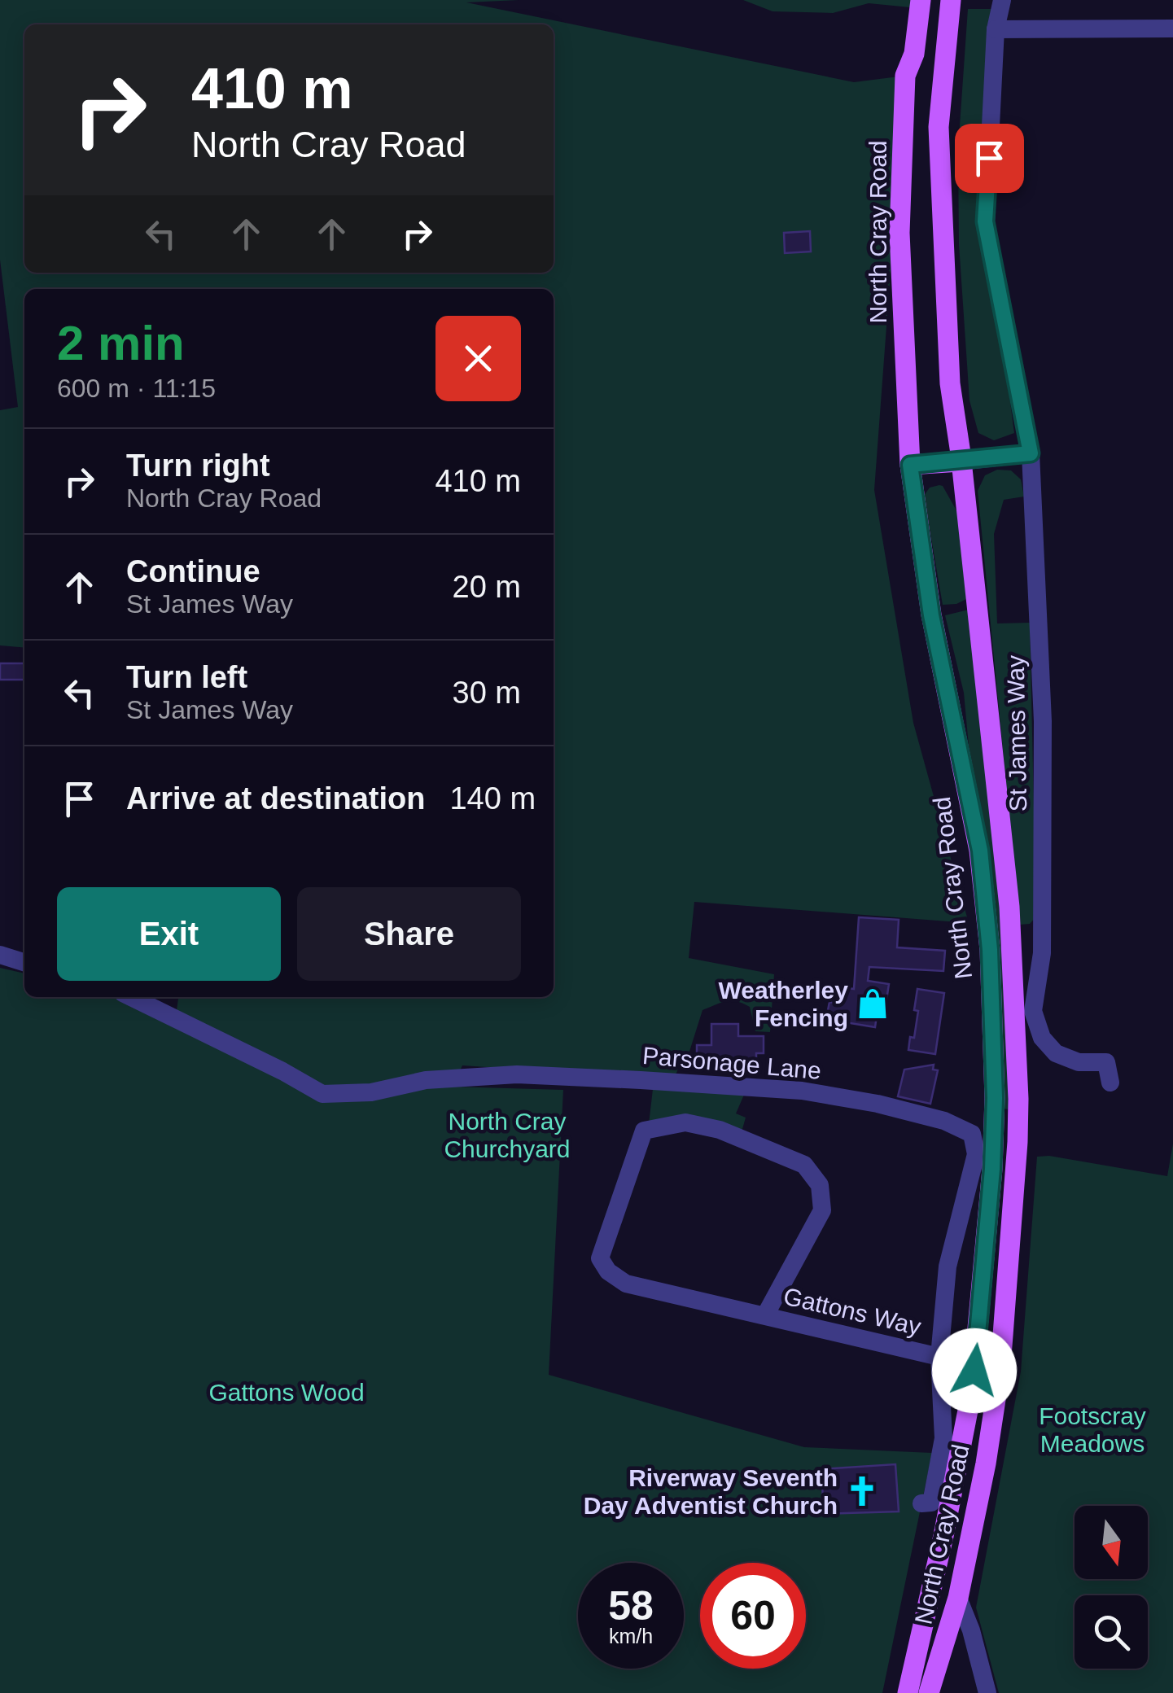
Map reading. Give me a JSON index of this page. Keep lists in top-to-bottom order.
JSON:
{
  "streets": {
    "main road": ["North Cray Road"],
    "street": ["St James Way", "Parsonage Lane", "Gattons Way"]
  },
  "crossings": [
    ["North Cray Road", "Gattons Way"],
    ["Parsonage Lane", "Gattons Way"]
  ],
  "parks": ["North Cray Churchyard", "Gattons Wood", "Footscray Meadows"],
  "places": {
    "shop": ["Weatherley Fencing"],
    "church": ["Riverway Seventh Day Adventist Church"]
  },
  "north": "bottom",
  "page": {
    "turn": ["410 m", "North Cray Road"],
    "heading": ["2 min", "600 m · 11:15"],
    "list": [
      {
        "name": "Turn right",
        "note": "North Cray Road",
        "value": "410 m"
      },
      {
        "name": "Continue",
        "note": "St James Way",
        "value": "20 m"
      },
      {
        "name": "Turn left",
        "note": "St James Way",
        "value": "30 m"
      },
      {
        "name": "Arrive at destination",
        "value": "140 m"
      }
    ],
    "buttons": ["Exit", "Share"],
    "speed": "58 km/h",
    "limit": "60"
  }
}
